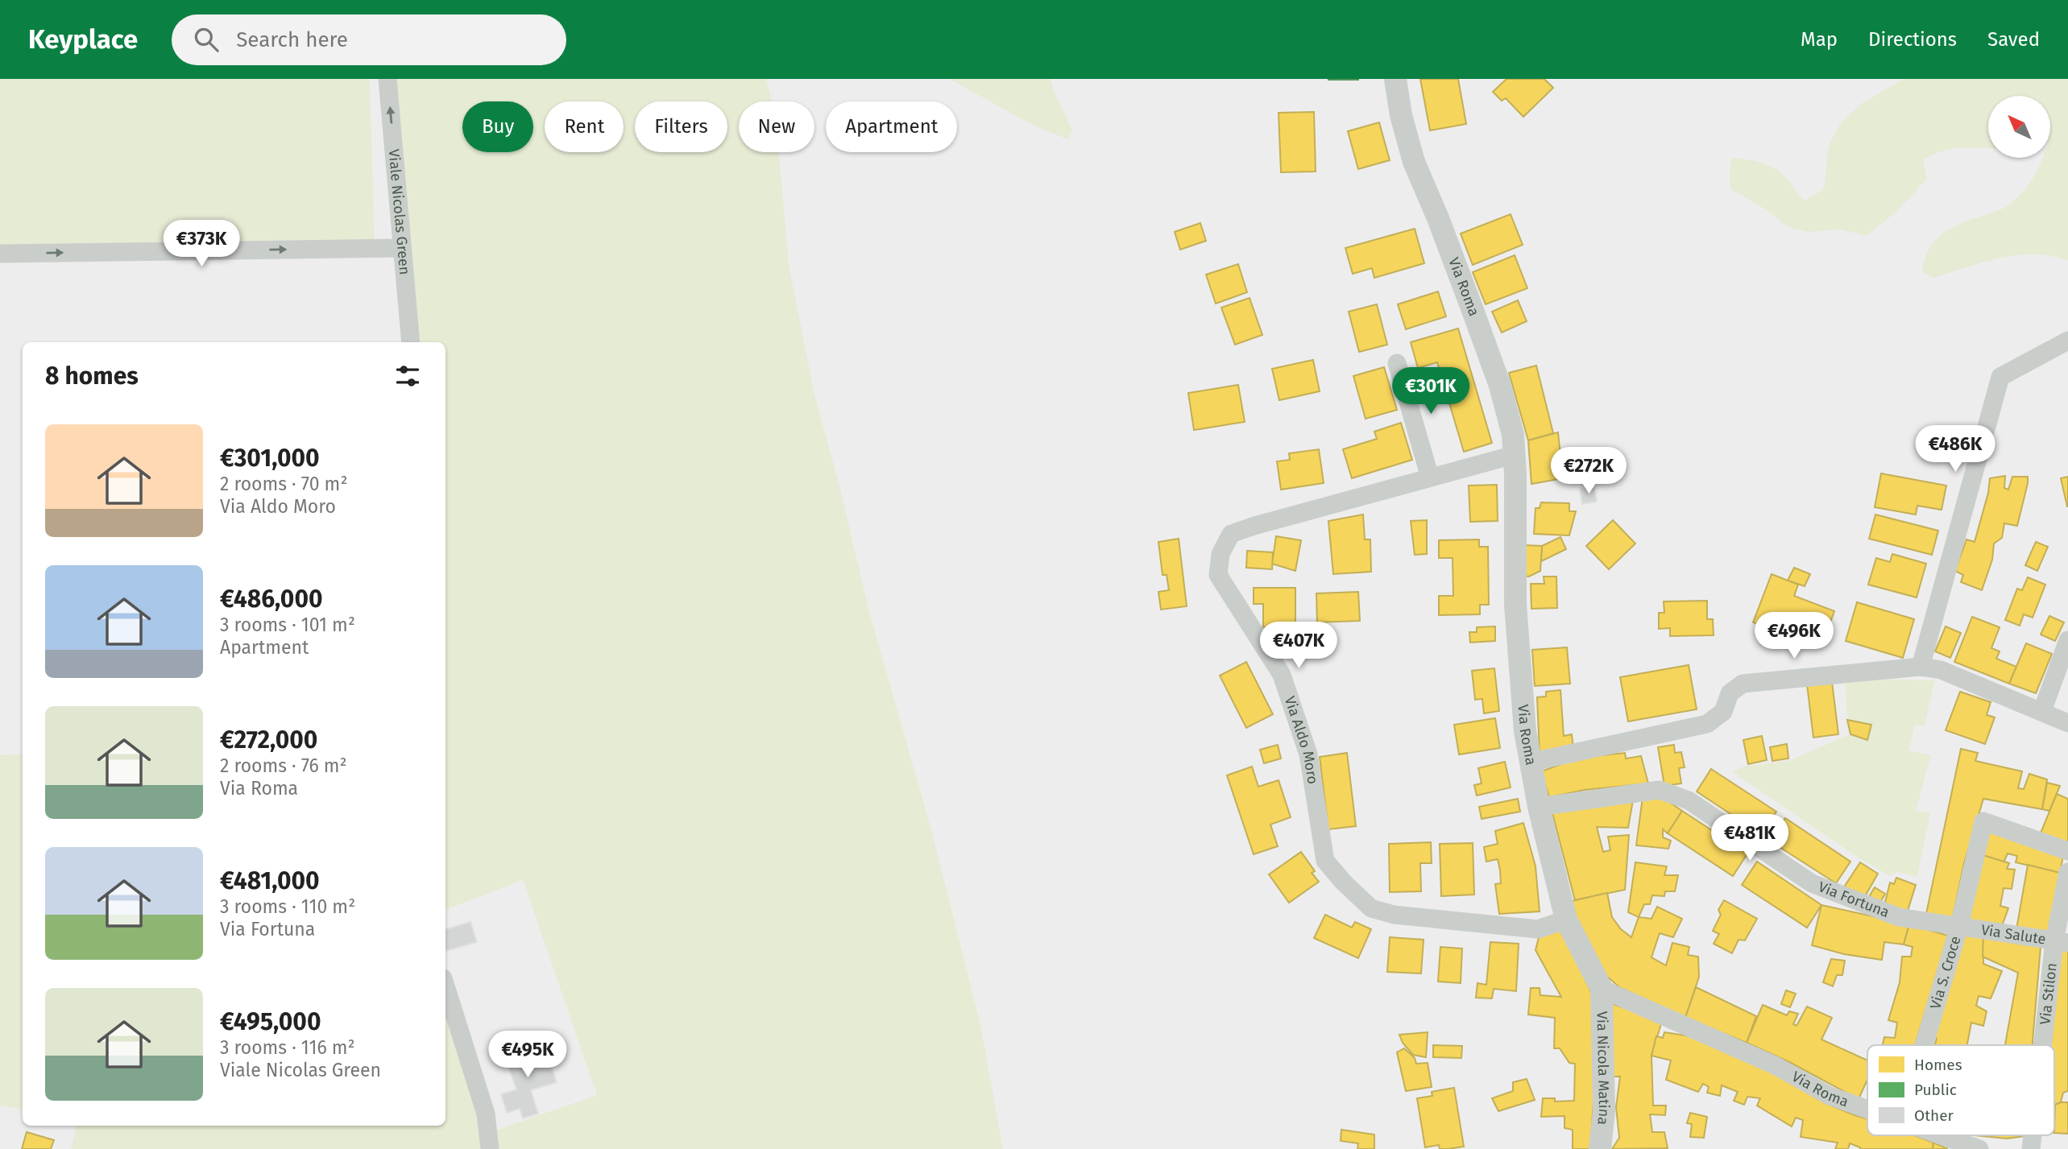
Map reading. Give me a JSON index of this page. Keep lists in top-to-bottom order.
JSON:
{
  "streets": {
    "street": [
      "Viale Nicolas Green",
      "Via Roma",
      "Via Aldo Moro",
      "Via Fortuna",
      "Via Salute",
      "Via S. Croce",
      "Via Stilon",
      "Via Nicola Matina"
    ]
  },
  "crossings": [
    ["Via Roma", "Via Aldo Moro"],
    ["Via Roma", "Via Fortuna"],
    ["Via Roma", "Via Nicola Matina"],
    ["Via Fortuna", "Via Salute"],
    ["Via Fortuna", "Via S. Croce"],
    ["Via Salute", "Via S. Croce"],
    ["Via Salute", "Via Stilon"]
  ],
  "one_way": ["Viale Nicolas Green"],
  "legend": ["Homes", "Public", "Other"],
  "north": "top left",
  "page": {
    "header": "Keyplace",
    "search": "Search here",
    "nav": ["Map", "Directions", "Saved"],
    "chip": [
      "Buy",
      "Rent",
      "Filters",
      "New",
      "Apartment"
    ],
    "price": [
      "€373K",
      "€301K",
      "€486K",
      "€272K",
      "€496K",
      "€407K",
      "€481K",
      "€495K"
    ],
    "heading": "8 homes",
    "list": [
      {
        "name": "€301,000",
        "note": "2 rooms · 70 m² · Via Aldo Moro"
      },
      {
        "name": "€486,000",
        "note": "3 rooms · 101 m² · Apartment"
      },
      {
        "name": "€272,000",
        "note": "2 rooms · 76 m² · Via Roma"
      },
      {
        "name": "€481,000",
        "note": "3 rooms · 110 m² · Via Fortuna"
      },
      {
        "name": "€495,000",
        "note": "3 rooms · 116 m² · Viale Nicolas Green"
      }
    ]
  }
}
